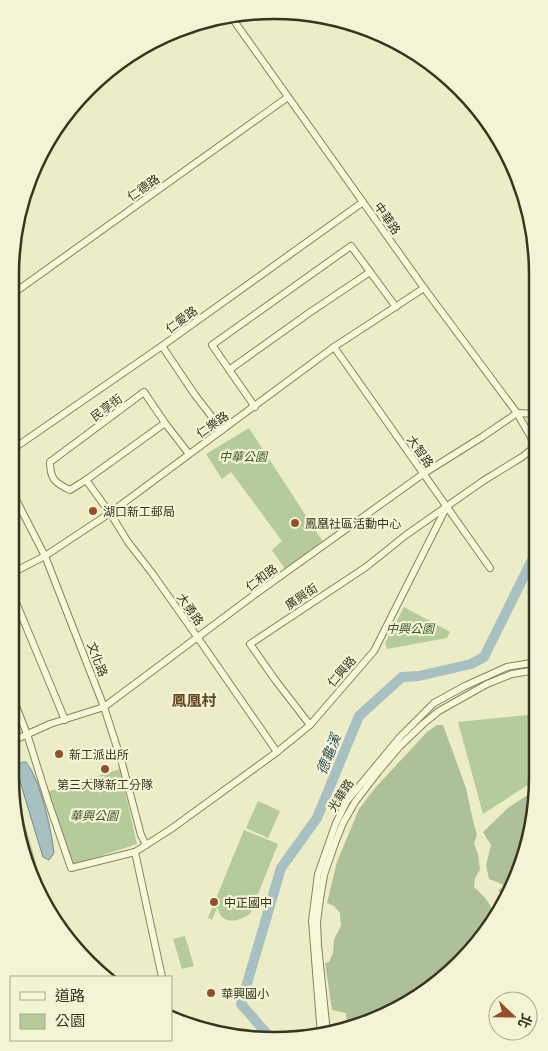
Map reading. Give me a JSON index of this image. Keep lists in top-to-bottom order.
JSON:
{
  "streets": {
    "street": [
      "仁德路",
      "中華路",
      "仁愛路",
      "民享街",
      "仁樂路",
      "大智路",
      "仁和路",
      "廣興街",
      "大勇路",
      "文化路",
      "仁興路",
      "光華路"
    ]
  },
  "crossings": [
    ["仁德路", "中華路"],
    ["中華路", "仁愛路"],
    ["中華路", "仁樂路"],
    ["中華路", "仁和路"],
    ["中華路", "仁興路"],
    ["民享街", "仁樂路"],
    ["民享街", "大勇路"],
    ["仁樂路", "大智路"],
    ["仁樂路", "大勇路"],
    ["仁樂路", "文化路"],
    ["大智路", "仁和路"],
    ["大智路", "廣興街"],
    ["大智路", "仁興路"],
    ["仁和路", "大勇路"],
    ["仁和路", "文化路"],
    ["仁和路", "仁興路"],
    ["廣興街", "仁興路"],
    ["大勇路", "仁興路"],
    ["文化路", "仁興路"]
  ],
  "districts": ["鳳凰村"],
  "water": ["德龜溪"],
  "parks": ["中華公園", "中興公園", "華興公園"],
  "places": [
    "湖口新工郵局",
    "鳳凰社區活動中心",
    "新工派出所",
    "第三大隊新工分隊",
    "中正國中",
    "華興國小"
  ],
  "legend": ["道路", "公園"],
  "north": "right"
}
